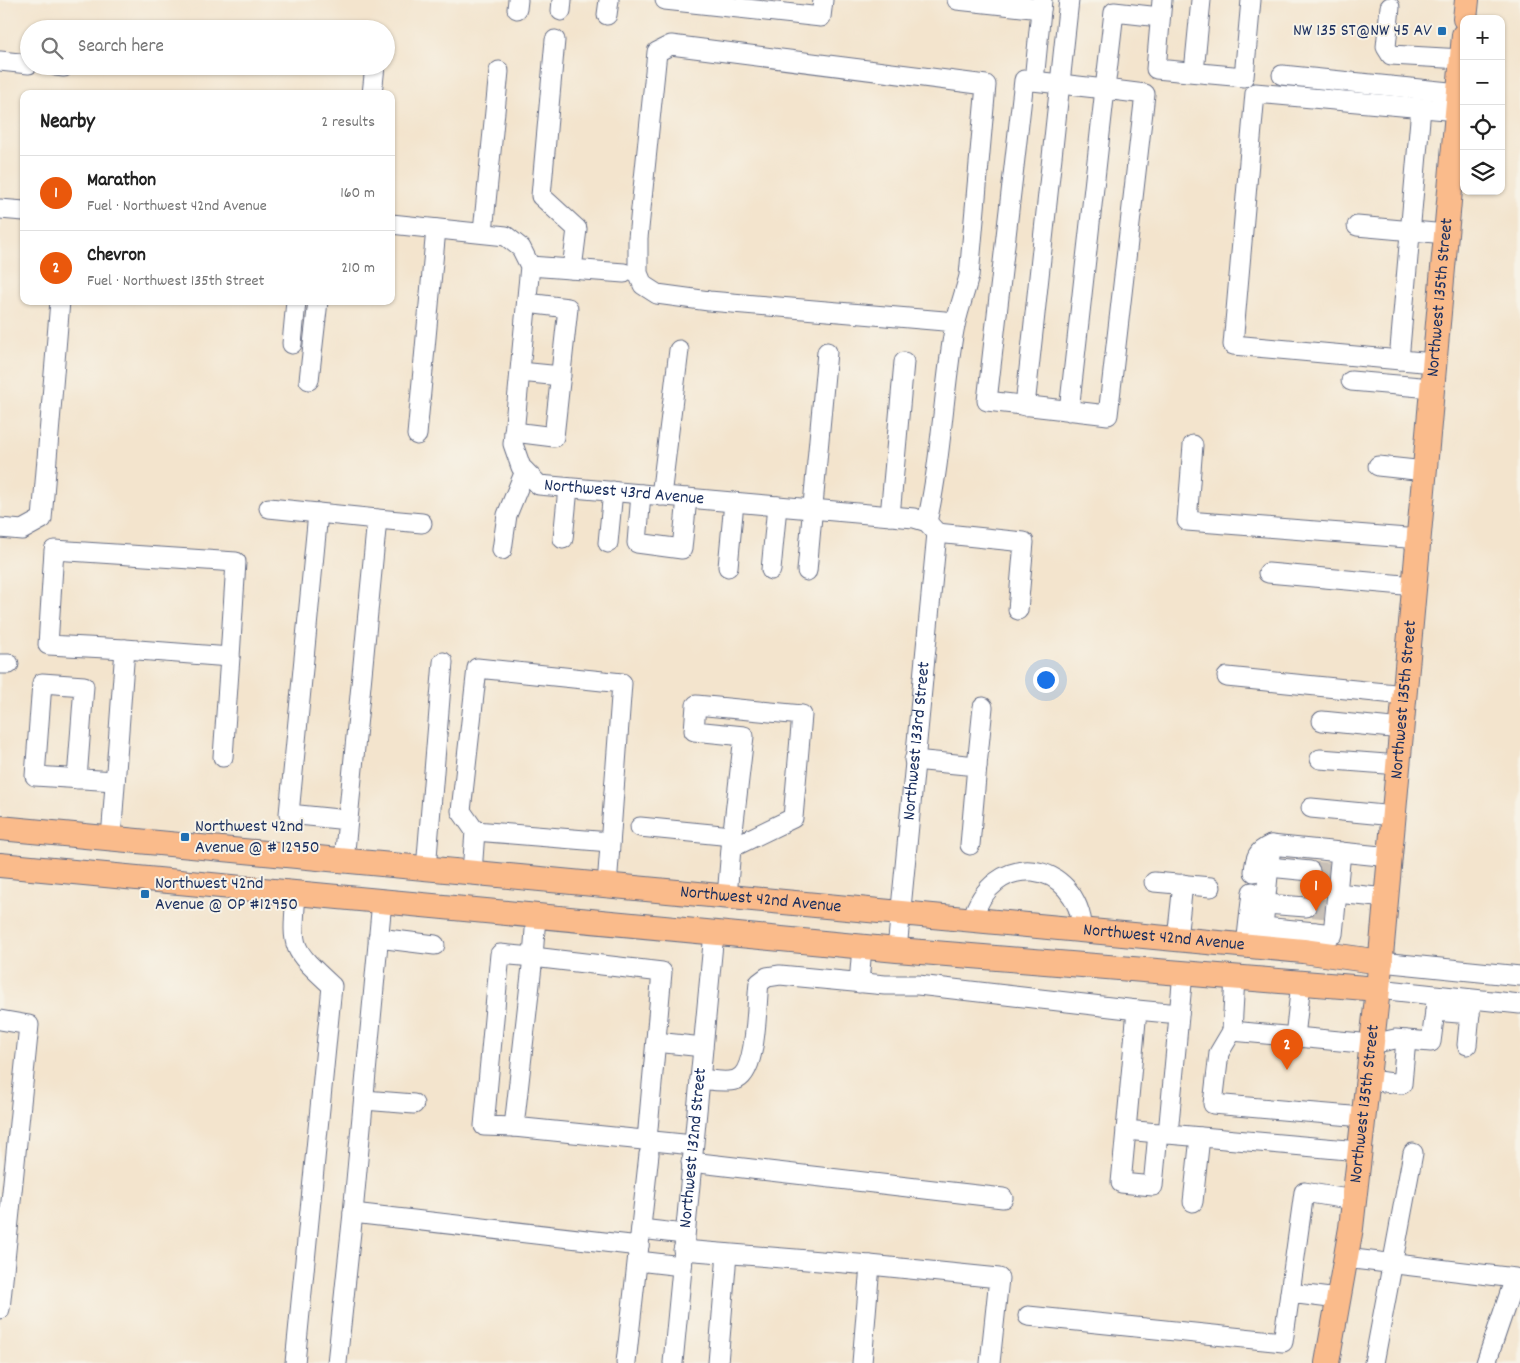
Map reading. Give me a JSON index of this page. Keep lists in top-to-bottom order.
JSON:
{
  "streets": {
    "main road": ["Northwest 135th Street", "Northwest 42nd Avenue"],
    "street": ["Northwest 43rd Avenue", "Northwest 133rd Street", "Northwest 132nd Street"]
  },
  "crossings": [
    ["Northwest 135th Street", "Northwest 42nd Avenue"],
    ["Northwest 43rd Avenue", "Northwest 133rd Street"],
    ["Northwest 133rd Street", "Northwest 42nd Avenue"],
    ["Northwest 42nd Avenue", "Northwest 132nd Street"]
  ],
  "places": {
    "transit": ["NW 135 ST@NW 45 AV", "Northwest 42nd Avenue @ # 12950", "Northwest 42nd Avenue @ OP #12950"]
  },
  "page": {
    "map_buttons": ["+", "−"],
    "search": "Search here",
    "heading": ["Nearby", "2 results"],
    "list": [
      {
        "mark": "1",
        "name": "Marathon",
        "note": "Fuel · Northwest 42nd Avenue",
        "value": "160 m"
      },
      {
        "mark": "2",
        "name": "Chevron",
        "note": "Fuel · Northwest 135th Street",
        "value": "210 m"
      }
    ],
    "pins": ["1", "2"]
  }
}
